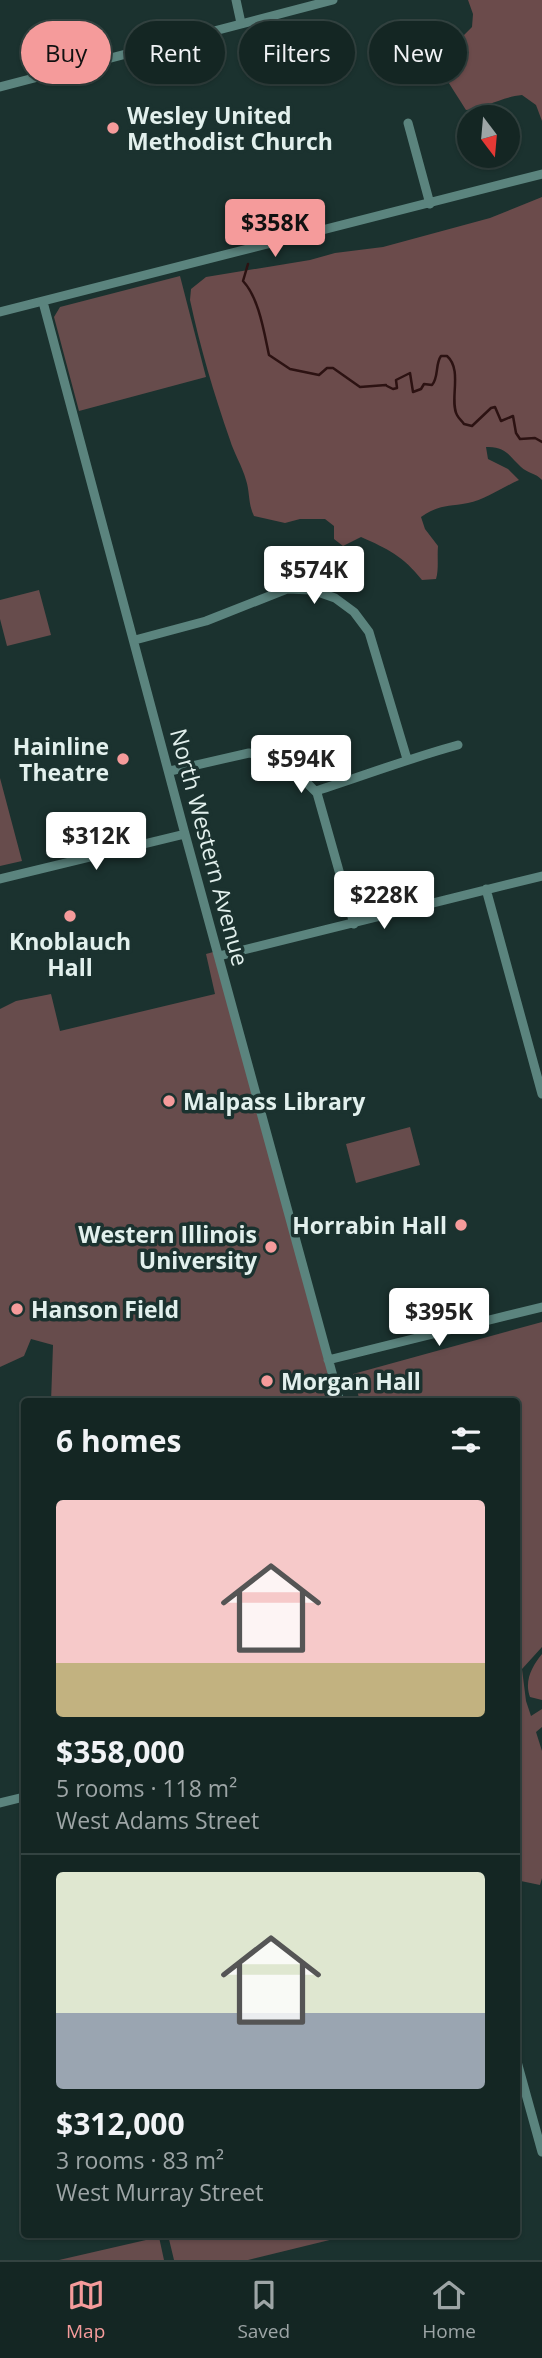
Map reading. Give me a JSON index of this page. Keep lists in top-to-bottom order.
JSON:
{
  "streets": {
    "street": ["North Western Avenue"]
  },
  "places": [
    "Wesley United Methodist Church",
    "Hainline Theatre",
    "Knoblauch Hall",
    "Malpass Library",
    "Horrabin Hall",
    "Western Illinois University",
    "Hanson Field",
    "Morgan Hall"
  ],
  "north": "bottom",
  "page": {
    "chip": [
      "Buy",
      "Rent",
      "Filters",
      "New"
    ],
    "price": [
      "$358K",
      "$574K",
      "$594K",
      "$312K",
      "$228K",
      "$395K"
    ],
    "heading": "6 homes",
    "list": [
      {
        "name": "$358,000",
        "note": "5 rooms · 118 m² · West Adams Street"
      },
      {
        "name": "$312,000",
        "note": "3 rooms · 83 m² · West Murray Street"
      }
    ],
    "tabs": ["Map", "Saved", "Home"]
  }
}
